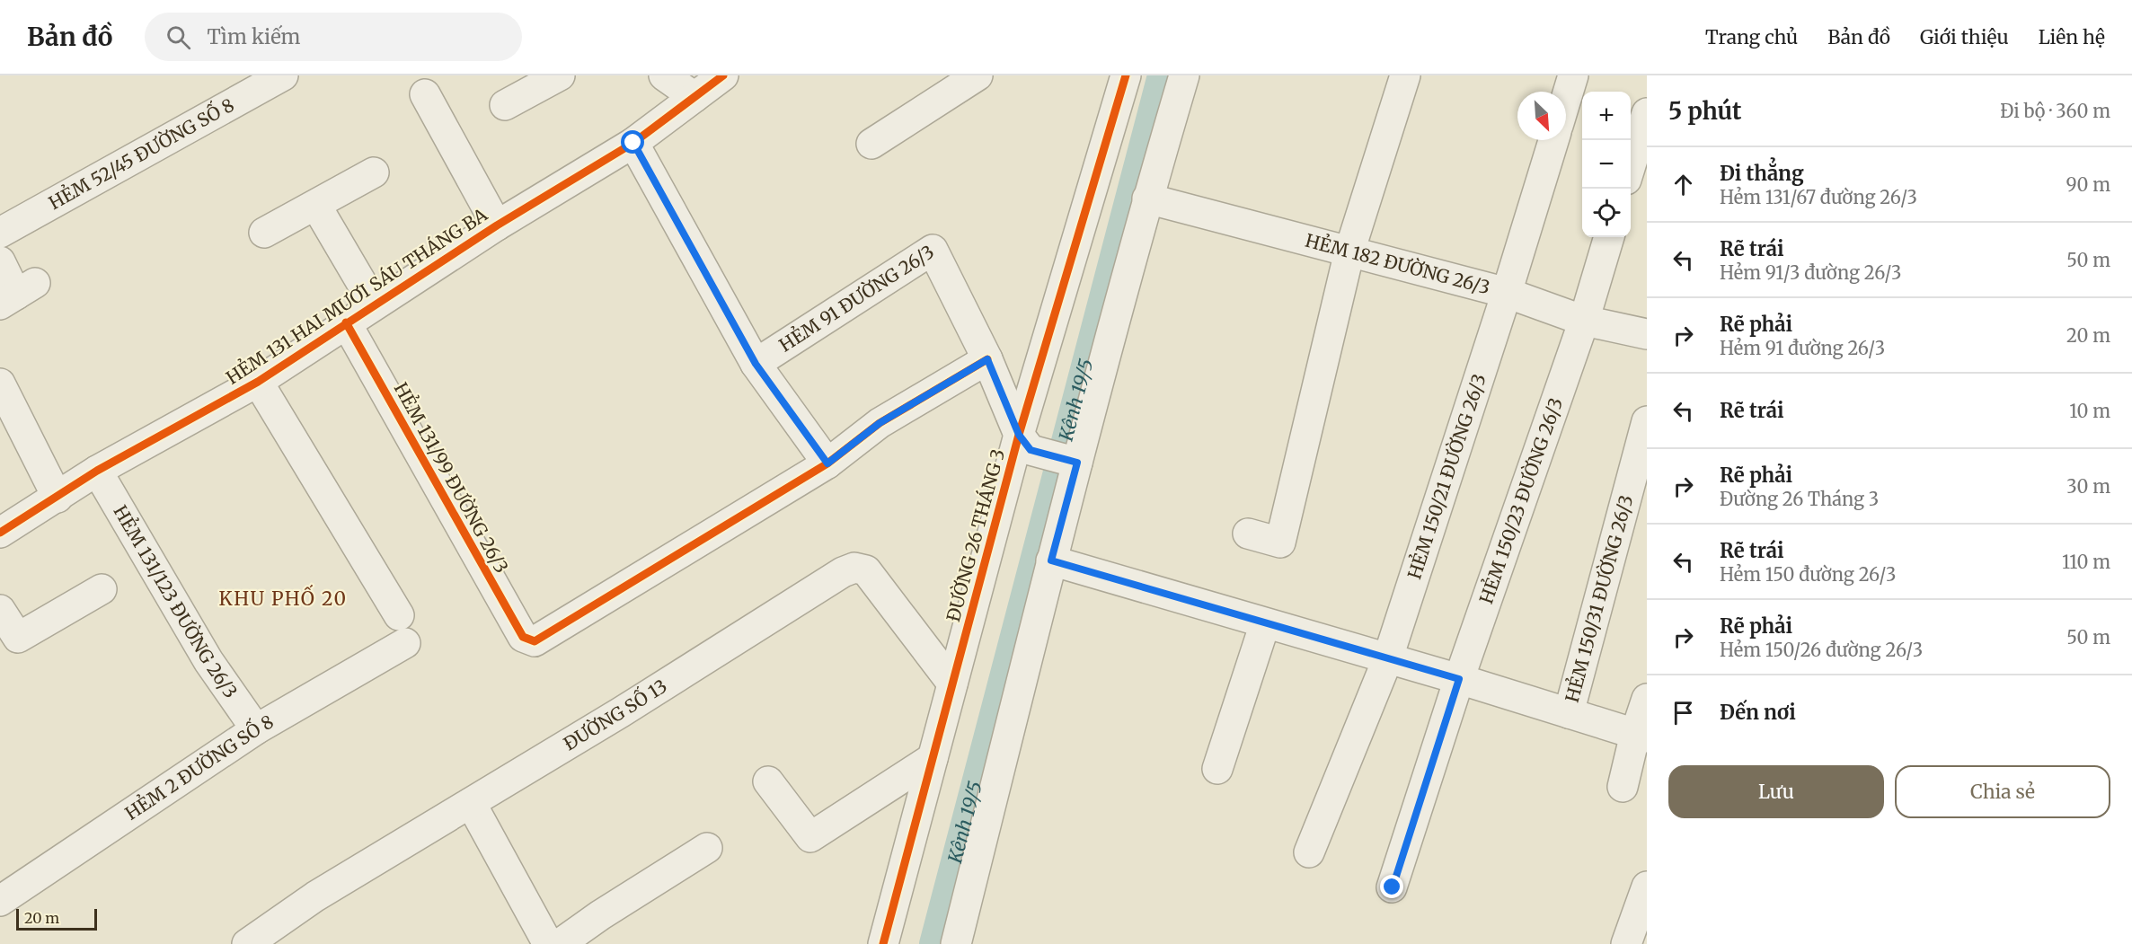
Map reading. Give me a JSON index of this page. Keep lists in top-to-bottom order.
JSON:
{
  "streets": {
    "street": [
      "HẺM 52/45 ĐƯỜNG SỐ 8",
      "HẺM 182 ĐƯỜNG 26/3",
      "HẺM 131 HAI MƯƠI SÁU THÁNG BA",
      "HẺM 91 ĐƯỜNG 26/3",
      "HẺM 150/21 ĐƯỜNG 26/3",
      "HẺM 131/99 ĐƯỜNG 26/3",
      "HẺM 150/23 ĐƯỜNG 26/3",
      "ĐƯỜNG 26 THÁNG 3",
      "HẺM 150/31 ĐƯỜNG 26/3",
      "HẺM 131/123 ĐƯỜNG 26/3",
      "ĐƯỜNG SỐ 13",
      "HẺM 2 ĐƯỜNG SỐ 8"
    ]
  },
  "crossings": [
    ["HẺM 182 ĐƯỜNG 26/3", "HẺM 150/21 ĐƯỜNG 26/3"],
    ["HẺM 182 ĐƯỜNG 26/3", "HẺM 150/23 ĐƯỜNG 26/3"],
    ["HẺM 131 HAI MƯƠI SÁU THÁNG BA", "HẺM 131/99 ĐƯỜNG 26/3"],
    ["HẺM 131 HAI MƯƠI SÁU THÁNG BA", "HẺM 131/123 ĐƯỜNG 26/3"],
    ["HẺM 131 HAI MƯƠI SÁU THÁNG BA", "HẺM 2 ĐƯỜNG SỐ 8"],
    ["HẺM 91 ĐƯỜNG 26/3", "ĐƯỜNG 26 THÁNG 3"],
    ["ĐƯỜNG 26 THÁNG 3", "ĐƯỜNG SỐ 13"],
    ["HẺM 131/123 ĐƯỜNG 26/3", "HẺM 2 ĐƯỜNG SỐ 8"]
  ],
  "districts": ["KHU PHỐ 20"],
  "water": ["Kênh 19/5"],
  "scale_bar": "20 m",
  "north": "bottom right",
  "page": {
    "header": "Bản đồ",
    "search": "Tìm kiếm",
    "nav": [
      "Trang chủ",
      "Bản đồ",
      "Giới thiệu",
      "Liên hệ"
    ],
    "heading": ["5 phút", "Đi bộ · 360 m"],
    "map_buttons": ["+", "−"],
    "list": [
      ["Đi thẳng", "Hẻm 131/67 đường 26/3", "90 m"],
      ["Rẽ trái", "Hẻm 91/3 đường 26/3", "50 m"],
      ["Rẽ phải", "Hẻm 91 đường 26/3", "20 m"],
      ["Rẽ trái", "10 m"],
      ["Rẽ phải", "Đường 26 Tháng 3", "30 m"],
      ["Rẽ trái", "Hẻm 150 đường 26/3", "110 m"],
      ["Rẽ phải", "Hẻm 150/26 đường 26/3", "50 m"],
      "Đến nơi"
    ],
    "buttons": ["Lưu", "Chia sẻ"],
    "scale": "20 m"
  }
}
